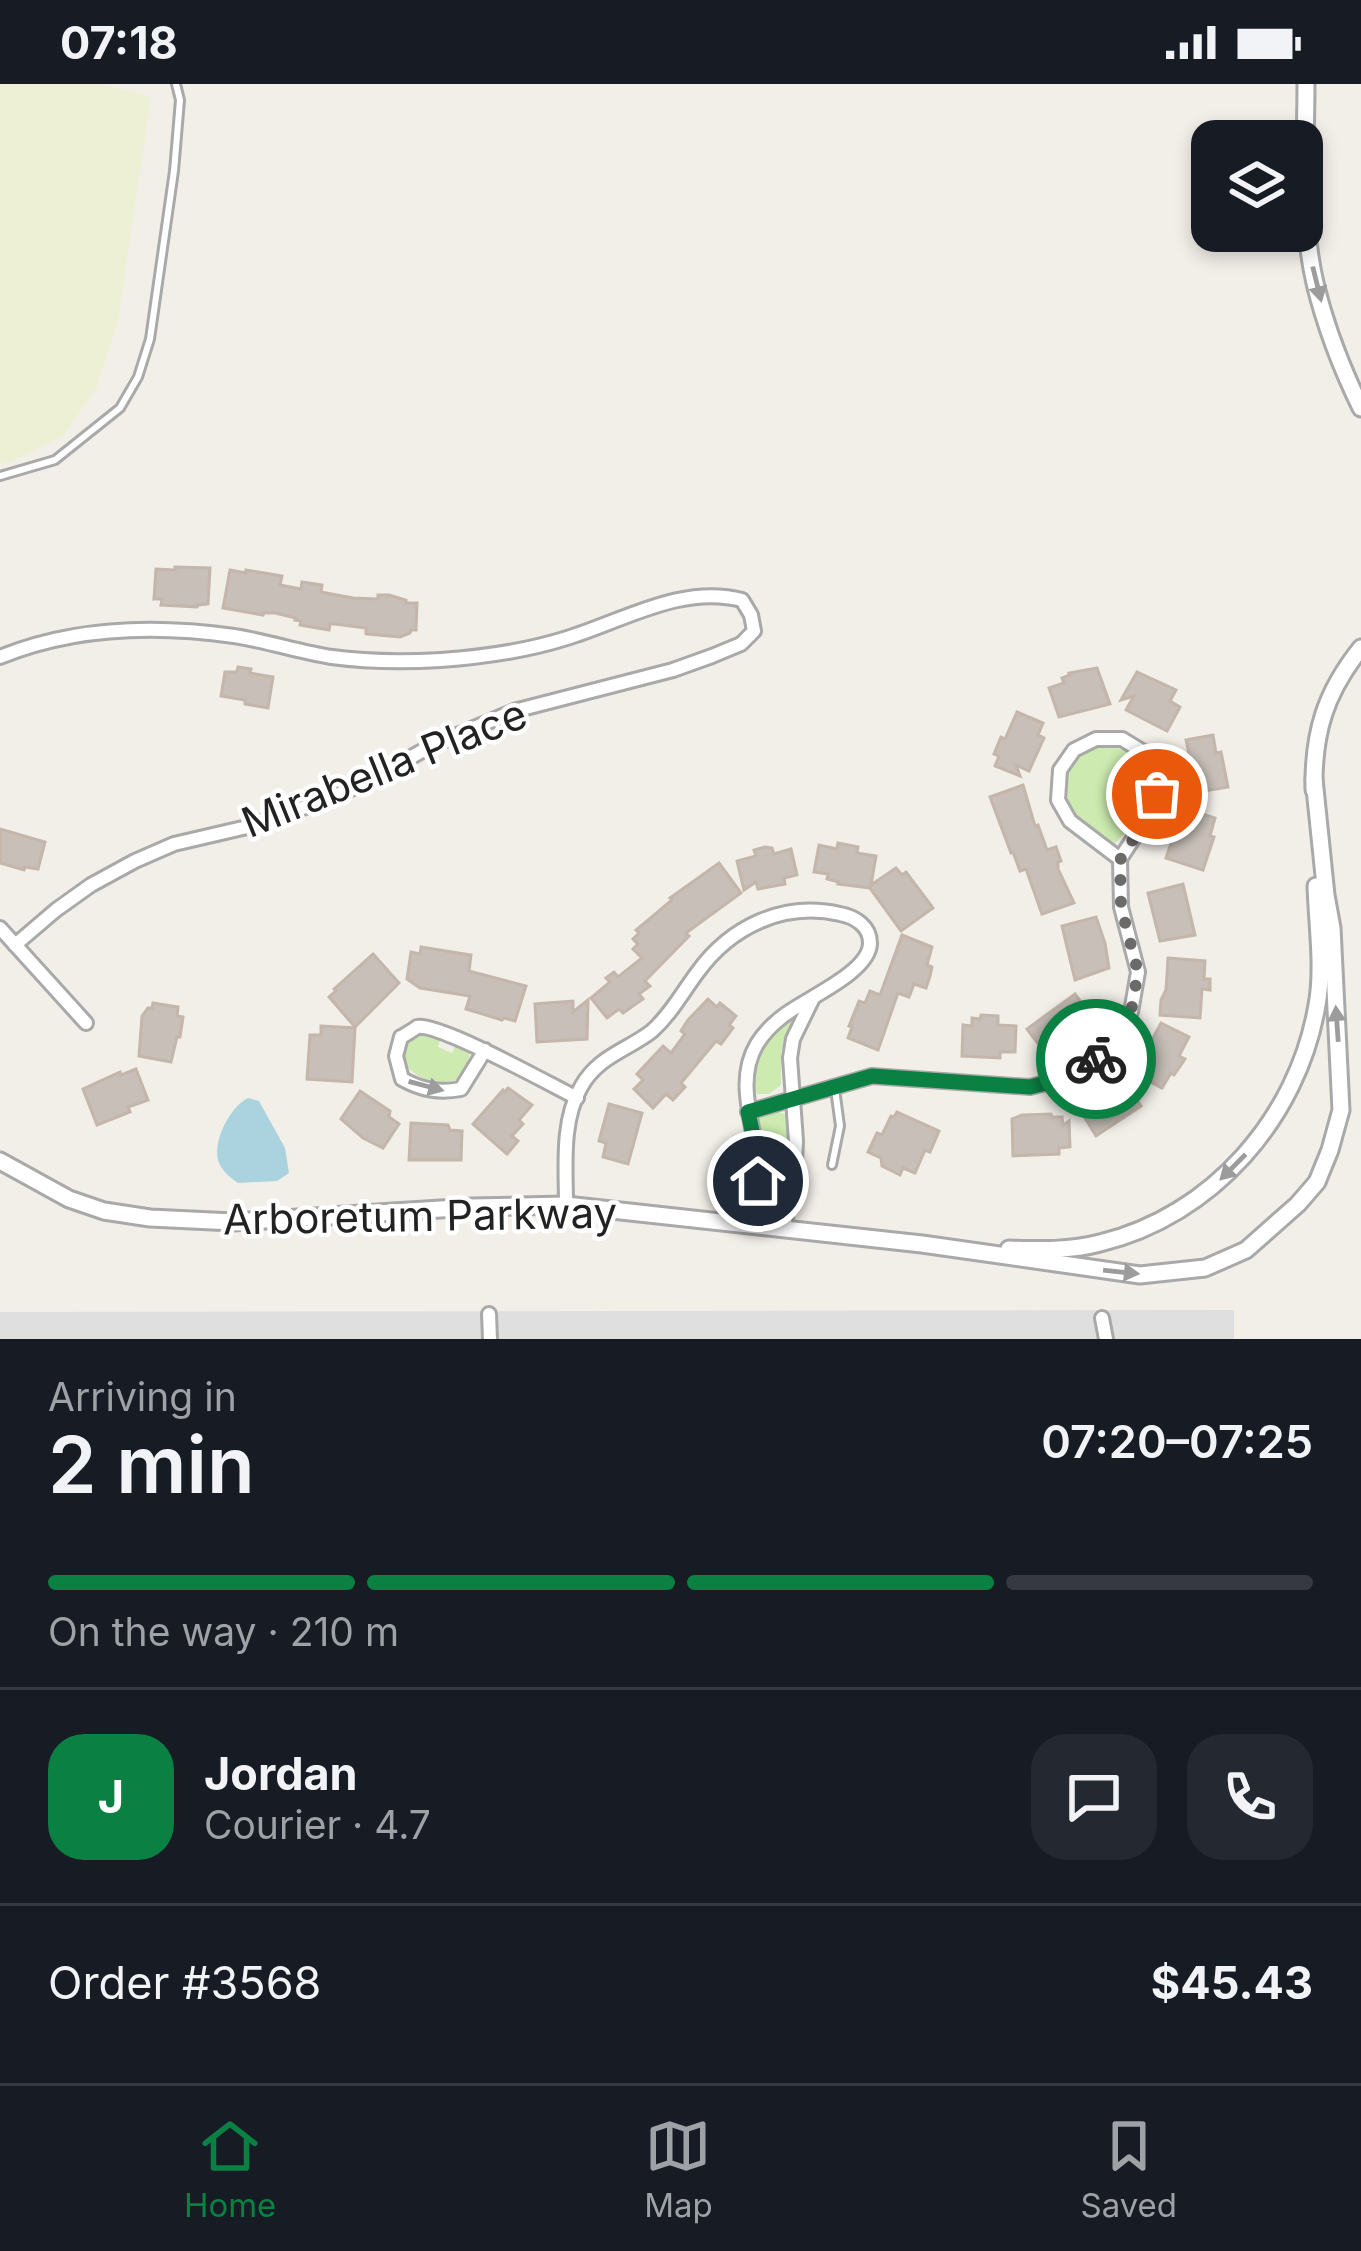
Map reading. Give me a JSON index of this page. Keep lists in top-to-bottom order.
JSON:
{
  "streets": {
    "street": ["Mirabella Place", "Arboretum Parkway"]
  },
  "page": {
    "status": "07:18",
    "heading": ["2 min", "Arriving in", "07:20–07:25"],
    "panel": [
      "Jordan",
      "Courier · 4.7",
      "Order #3568",
      "$45.43"
    ],
    "bar": "On the way · 210 m",
    "round": "J",
    "tabs": ["Home", "Map", "Saved"]
  }
}
